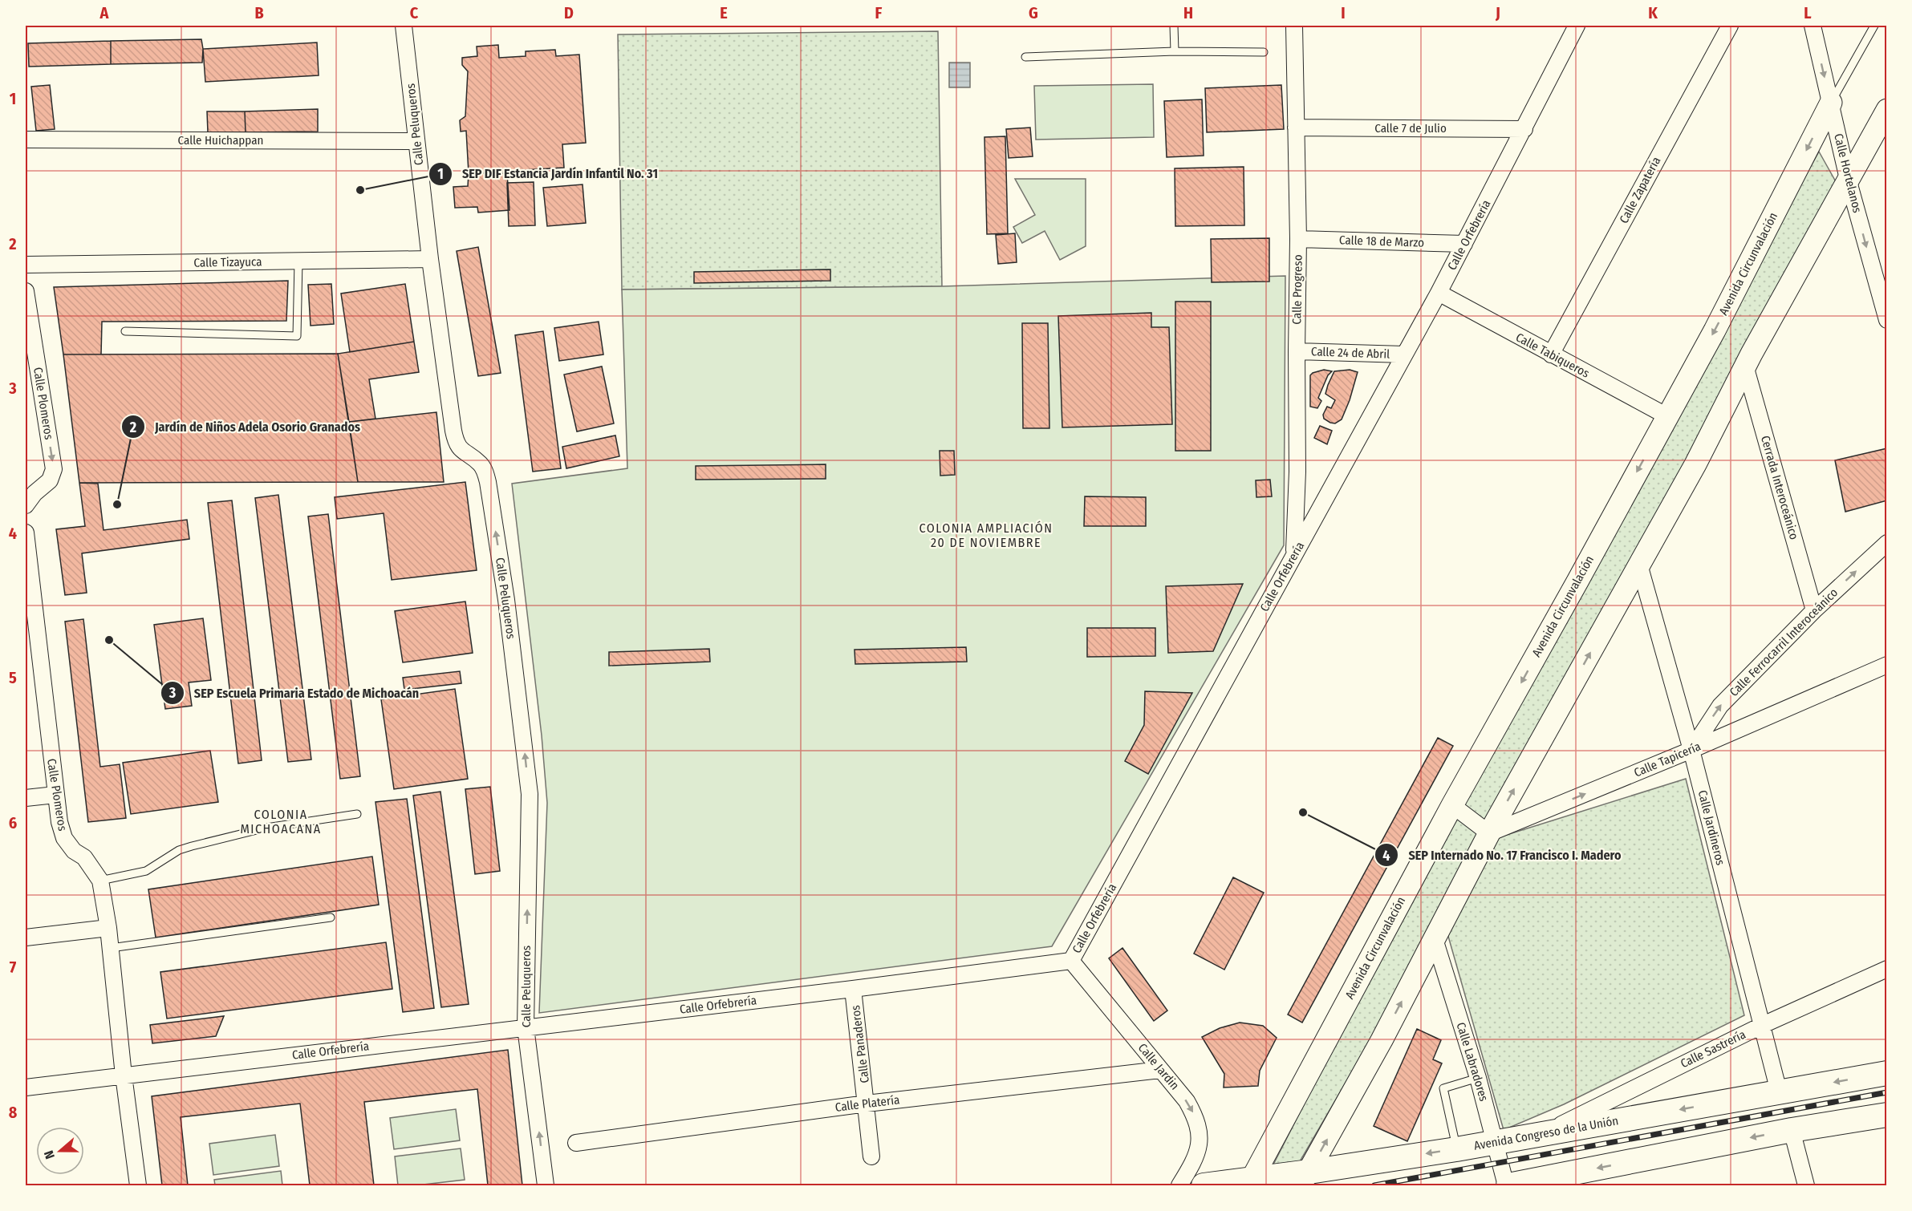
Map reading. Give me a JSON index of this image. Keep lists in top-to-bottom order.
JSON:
{
  "streets": {
    "main road": ["Avenida Circunvalación", "Avenida Congreso de la Unión"],
    "street": [
      "Calle Peluqueros",
      "Calle 7 de Julio",
      "Calle Huichappan",
      "Calle Hortelanos",
      "Calle Zapatería",
      "Calle Orfebrería",
      "Calle 18 de Marzo",
      "Calle Tizayuca",
      "Calle Progreso",
      "Calle 24 de Abril",
      "Calle Tabiqueros",
      "Calle Plomeros",
      "Cerrada Interoceánico",
      "Calle Ferrocarril Interoceánico",
      "Calle Tapicería",
      "Calle Jardineros",
      "Calle Panaderos",
      "Calle Sastrería",
      "Calle Labradores",
      "Calle Jardin",
      "Calle Platería"
    ]
  },
  "crossings": [
    ["Calle Peluqueros", "Calle Huichappan"],
    ["Calle Peluqueros", "Calle Orfebrería"],
    ["Calle Peluqueros", "Calle Tizayuca"],
    ["Calle 7 de Julio", "Calle Orfebrería"],
    ["Calle 7 de Julio", "Calle Progreso"],
    ["Calle Hortelanos", "Avenida Circunvalación"],
    ["Calle Zapatería", "Calle Tabiqueros"],
    ["Calle Orfebrería", "Calle 18 de Marzo"],
    ["Calle Orfebrería", "Calle Progreso"],
    ["Calle Orfebrería", "Calle 24 de Abril"],
    ["Calle Orfebrería", "Calle Tabiqueros"],
    ["Calle Orfebrería", "Calle Plomeros"],
    ["Calle Orfebrería", "Calle Panaderos"],
    ["Calle Orfebrería", "Calle Jardin"],
    ["Calle 18 de Marzo", "Calle Progreso"],
    ["Avenida Circunvalación", "Calle Tabiqueros"],
    ["Avenida Circunvalación", "Avenida Congreso de la Unión"],
    ["Calle Progreso", "Calle 24 de Abril"],
    ["Cerrada Interoceánico", "Calle Ferrocarril Interoceánico"],
    ["Calle Ferrocarril Interoceánico", "Calle Tapicería"],
    ["Calle Ferrocarril Interoceánico", "Calle Jardineros"],
    ["Calle Tapicería", "Calle Jardineros"],
    ["Calle Jardineros", "Calle Sastrería"],
    ["Calle Jardineros", "Avenida Congreso de la Unión"],
    ["Calle Panaderos", "Calle Platería"],
    ["Calle Sastrería", "Avenida Congreso de la Unión"],
    ["Calle Labradores", "Avenida Congreso de la Unión"],
    ["Calle Jardin", "Calle Platería"]
  ],
  "one_way": [
    "Calle Peluqueros",
    "Calle Hortelanos",
    "Avenida Circunvalación",
    "Calle Ferrocarril Interoceánico",
    "Calle Tapicería",
    "Calle Jardin"
  ],
  "districts": ["COLONIA AMPLIACIÓN 20 DE NOVIEMBRE", "COLONIA MICHOACANA"],
  "places": [
    "SEP DIF Estancia Jardín Infantil No. 31",
    "Jardín de Niños Adela Osorio Granados",
    "SEP Escuela Primaria Estado de Michoacán",
    "SEP Internado No. 17 Francisco I. Madero"
  ],
  "north": "left",
  "grid": {
    "columns": [
      "A",
      "B",
      "C",
      "D",
      "E",
      "F",
      "G",
      "H",
      "I",
      "J",
      "K",
      "L"
    ],
    "rows": [
      "1",
      "2",
      "3",
      "4",
      "5",
      "6",
      "7",
      "8"
    ]
  }
}
